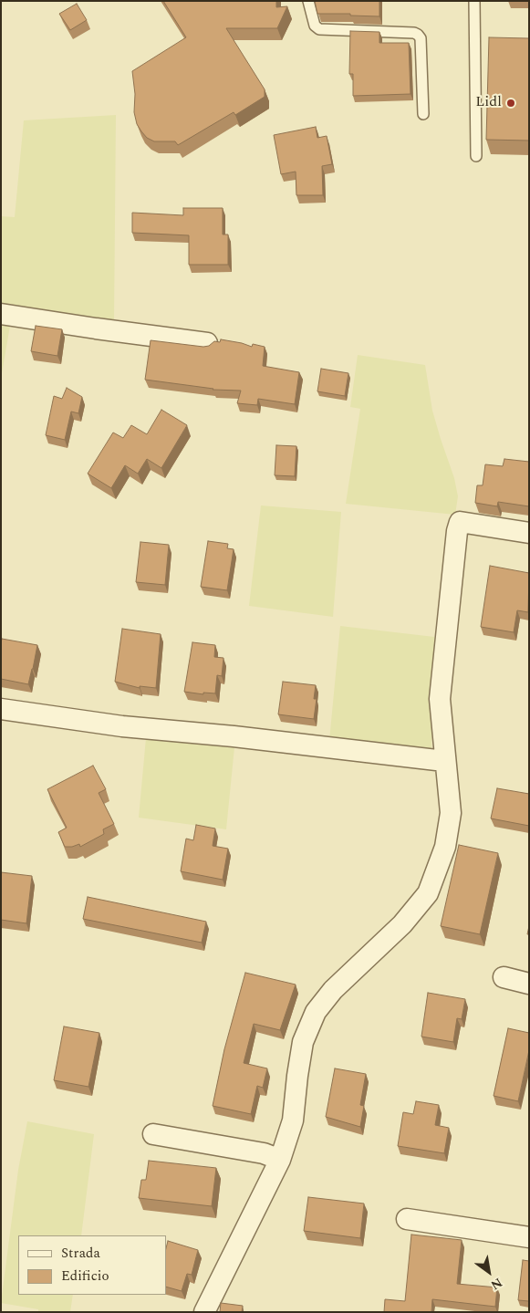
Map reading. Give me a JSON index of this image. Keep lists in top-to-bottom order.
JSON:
{
  "places": ["Lidl"],
  "legend": ["Strada", "Edificio"],
  "north": "bottom right"
}
